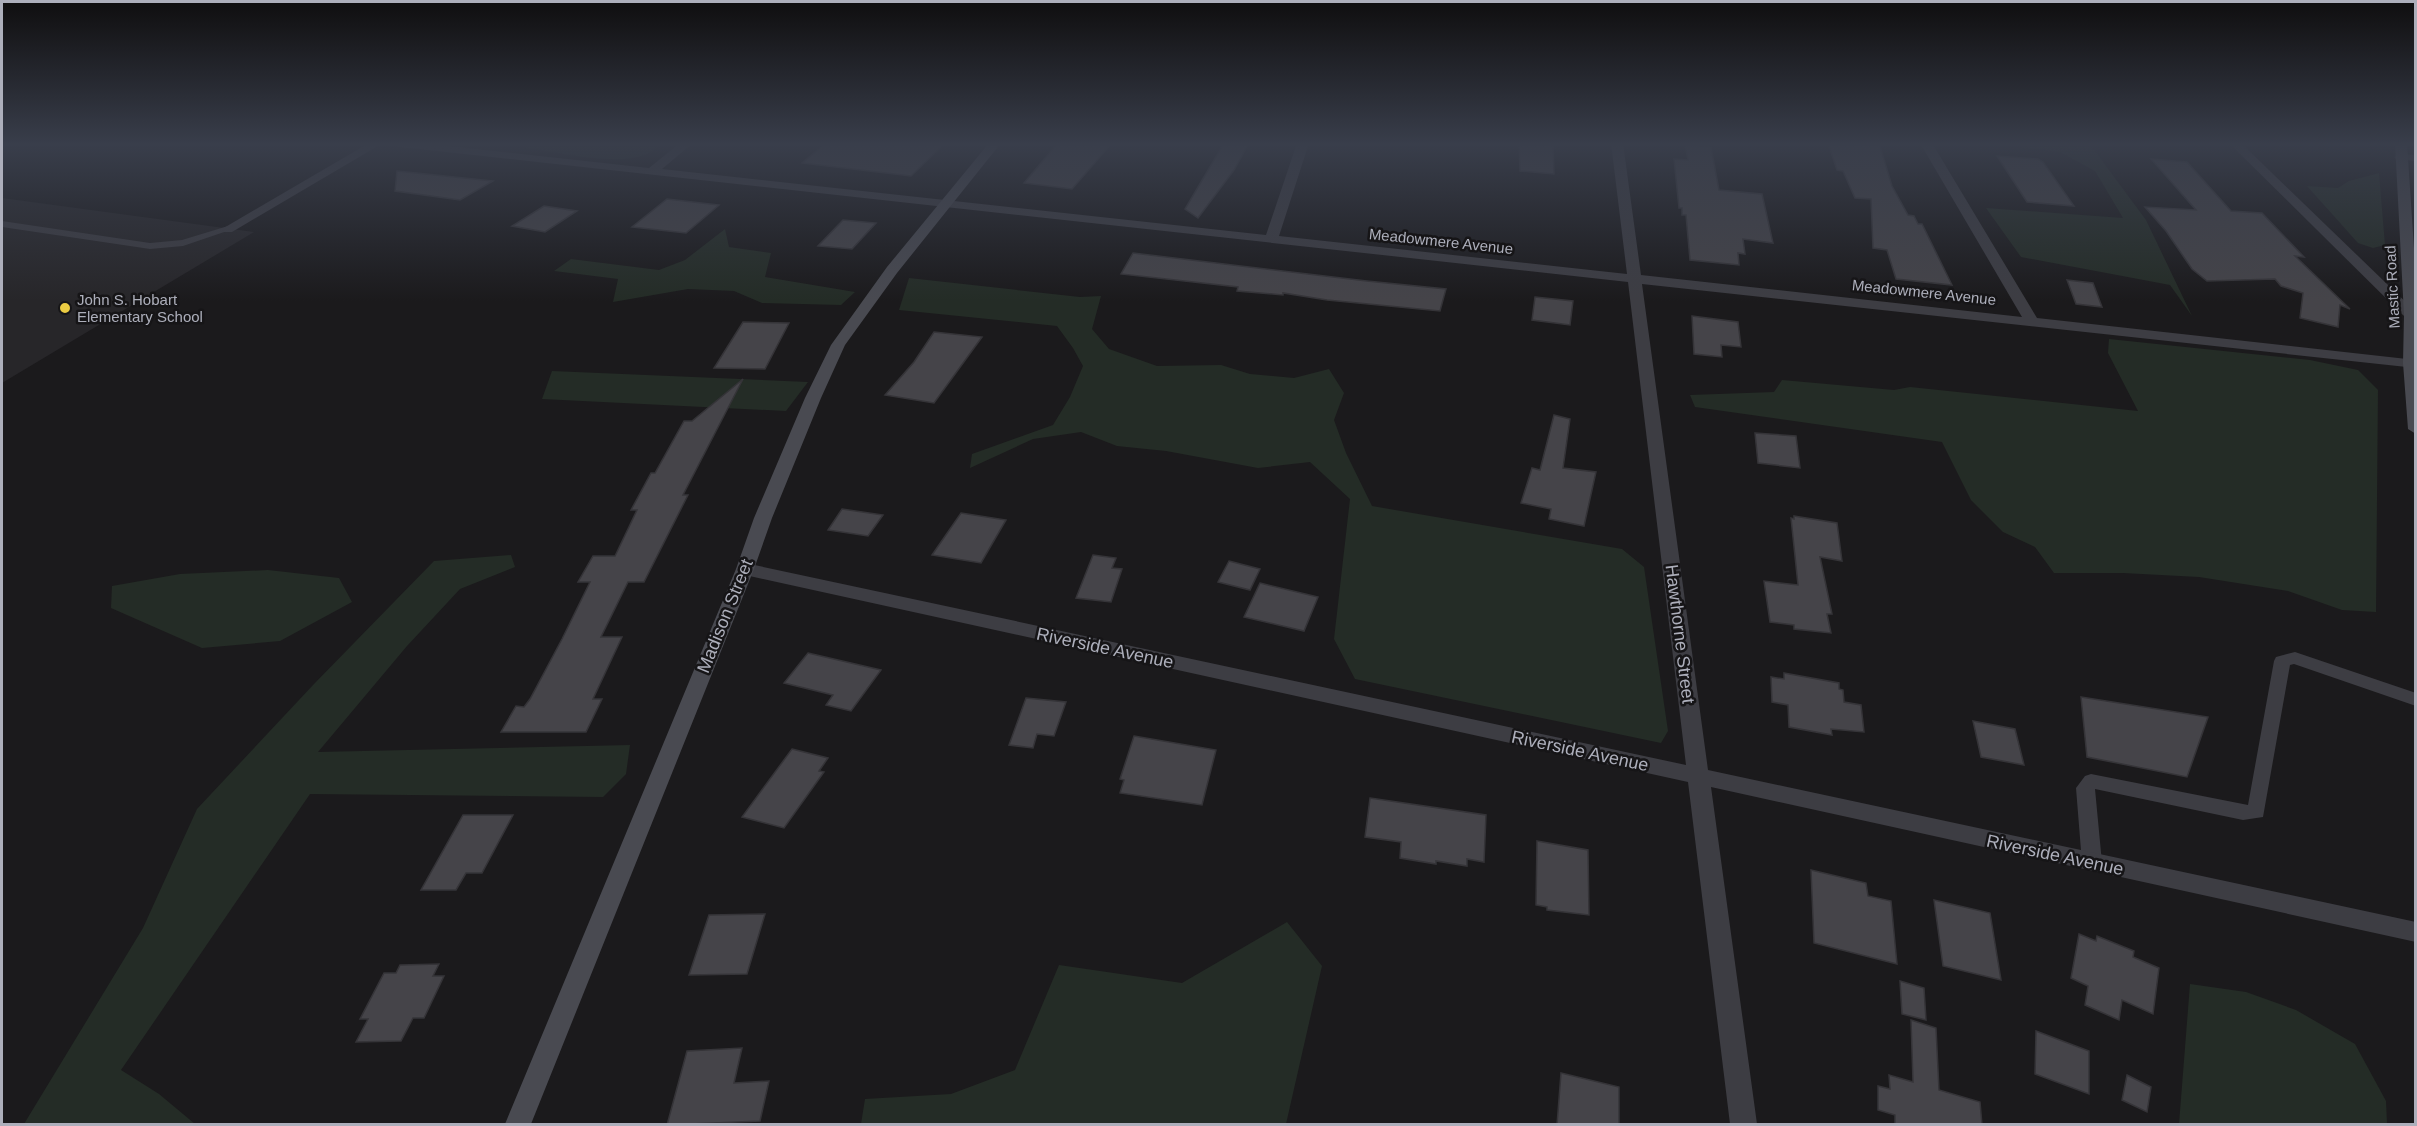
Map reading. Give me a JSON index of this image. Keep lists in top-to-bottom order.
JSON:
{
  "streets": {
    "street": [
      "Meadowmere Avenue",
      "Mastic Road",
      "Madison Street",
      "Hawthorne Street",
      "Riverside Avenue"
    ]
  },
  "crossings": [
    ["Meadowmere Avenue", "Mastic Road"],
    ["Meadowmere Avenue", "Madison Street"],
    ["Meadowmere Avenue", "Hawthorne Street"],
    ["Madison Street", "Riverside Avenue"],
    ["Hawthorne Street", "Riverside Avenue"]
  ],
  "places": ["John S. Hobart Elementary School"]
}
